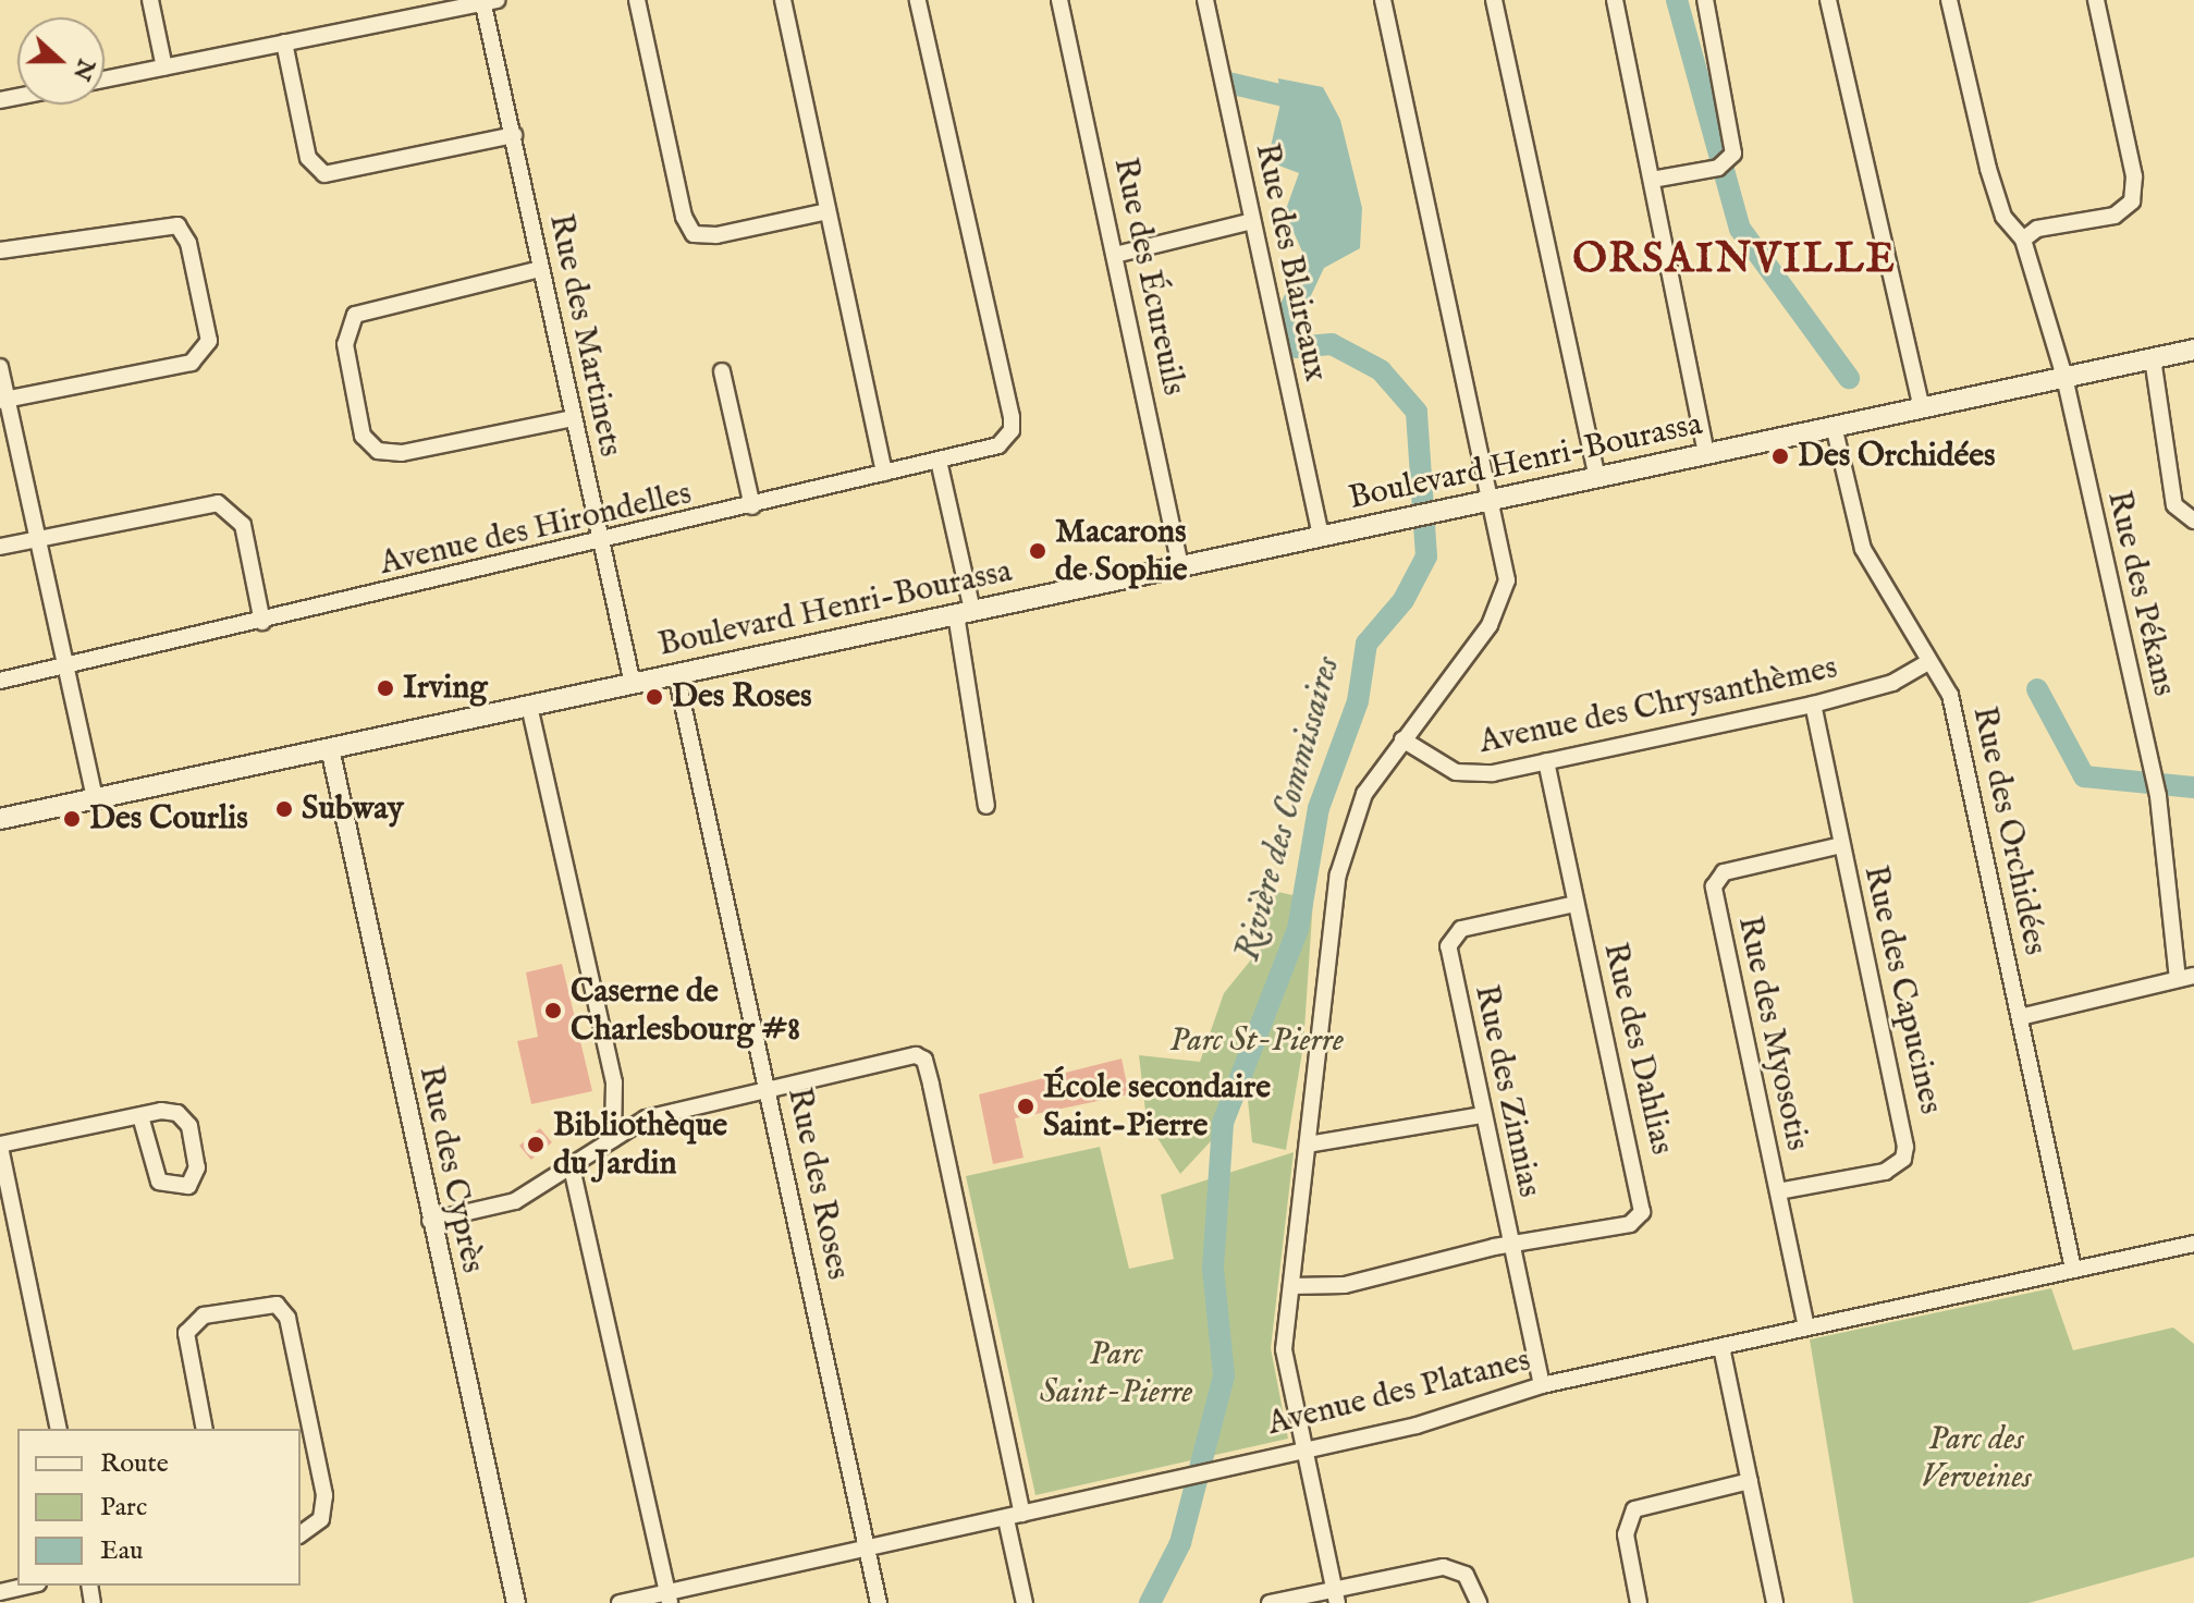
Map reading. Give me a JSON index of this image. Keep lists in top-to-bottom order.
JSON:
{
  "streets": {
    "main road": ["Boulevard Henri-Bourassa"],
    "street": [
      "Rue des Blaireaux",
      "Rue des Écureuils",
      "Rue des Martinets",
      "Avenue des Hirondelles",
      "Rue des Pékans",
      "Avenue des Chrysanthèmes",
      "Rue des Orchidées",
      "Rue des Capucines",
      "Rue des Myosotis",
      "Rue des Dahlias",
      "Rue des Zinnias",
      "Rue des Cyprès",
      "Rue des Roses",
      "Avenue des Platanes"
    ]
  },
  "crossings": [
    ["Rue des Blaireaux", "Boulevard Henri-Bourassa"],
    ["Rue des Écureuils", "Boulevard Henri-Bourassa"],
    ["Rue des Martinets", "Boulevard Henri-Bourassa"],
    ["Rue des Martinets", "Avenue des Hirondelles"],
    ["Boulevard Henri-Bourassa", "Rue des Pékans"],
    ["Boulevard Henri-Bourassa", "Rue des Orchidées"],
    ["Boulevard Henri-Bourassa", "Rue des Cyprès"],
    ["Boulevard Henri-Bourassa", "Rue des Roses"],
    ["Avenue des Chrysanthèmes", "Rue des Orchidées"],
    ["Avenue des Chrysanthèmes", "Rue des Capucines"],
    ["Avenue des Chrysanthèmes", "Rue des Dahlias"],
    ["Rue des Orchidées", "Avenue des Platanes"],
    ["Rue des Capucines", "Rue des Myosotis"],
    ["Rue des Myosotis", "Avenue des Platanes"],
    ["Rue des Dahlias", "Rue des Zinnias"],
    ["Rue des Zinnias", "Avenue des Platanes"],
    ["Rue des Roses", "Avenue des Platanes"]
  ],
  "districts": ["ORSAINVILLE"],
  "water": ["Rivière des Commissaires"],
  "parks": ["Parc St-Pierre", "Parc Saint-Pierre", "Parc des Verveines"],
  "places": [
    "Des Orchidées",
    "Macarons de Sophie",
    "Irving",
    "Des Roses",
    "Subway",
    "Des Courlis",
    "Caserne de Charlesbourg #8",
    "École secondaire Saint-Pierre",
    "Bibliothèque du Jardin"
  ],
  "legend": ["Route", "Parc", "Eau"],
  "north": "right"
}
